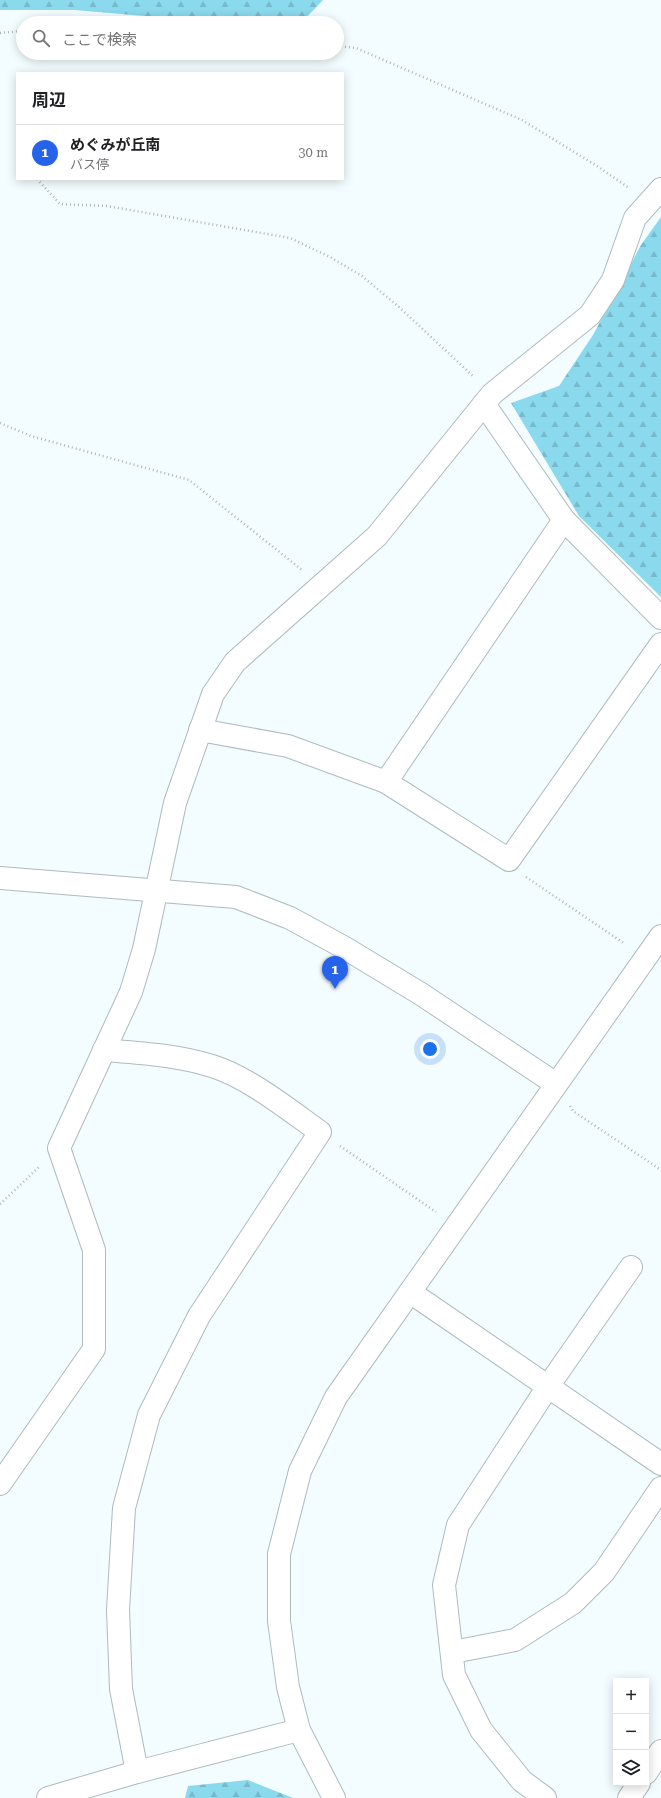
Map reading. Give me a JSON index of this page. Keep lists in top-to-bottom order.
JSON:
{
  "page": {
    "search": "ここで検索",
    "heading": "周辺",
    "list": [
      {
        "mark": "1",
        "name": "めぐみが丘南",
        "note": "バス停",
        "value": "30 m"
      }
    ],
    "pins": "1",
    "map_buttons": ["+", "−"]
  }
}
